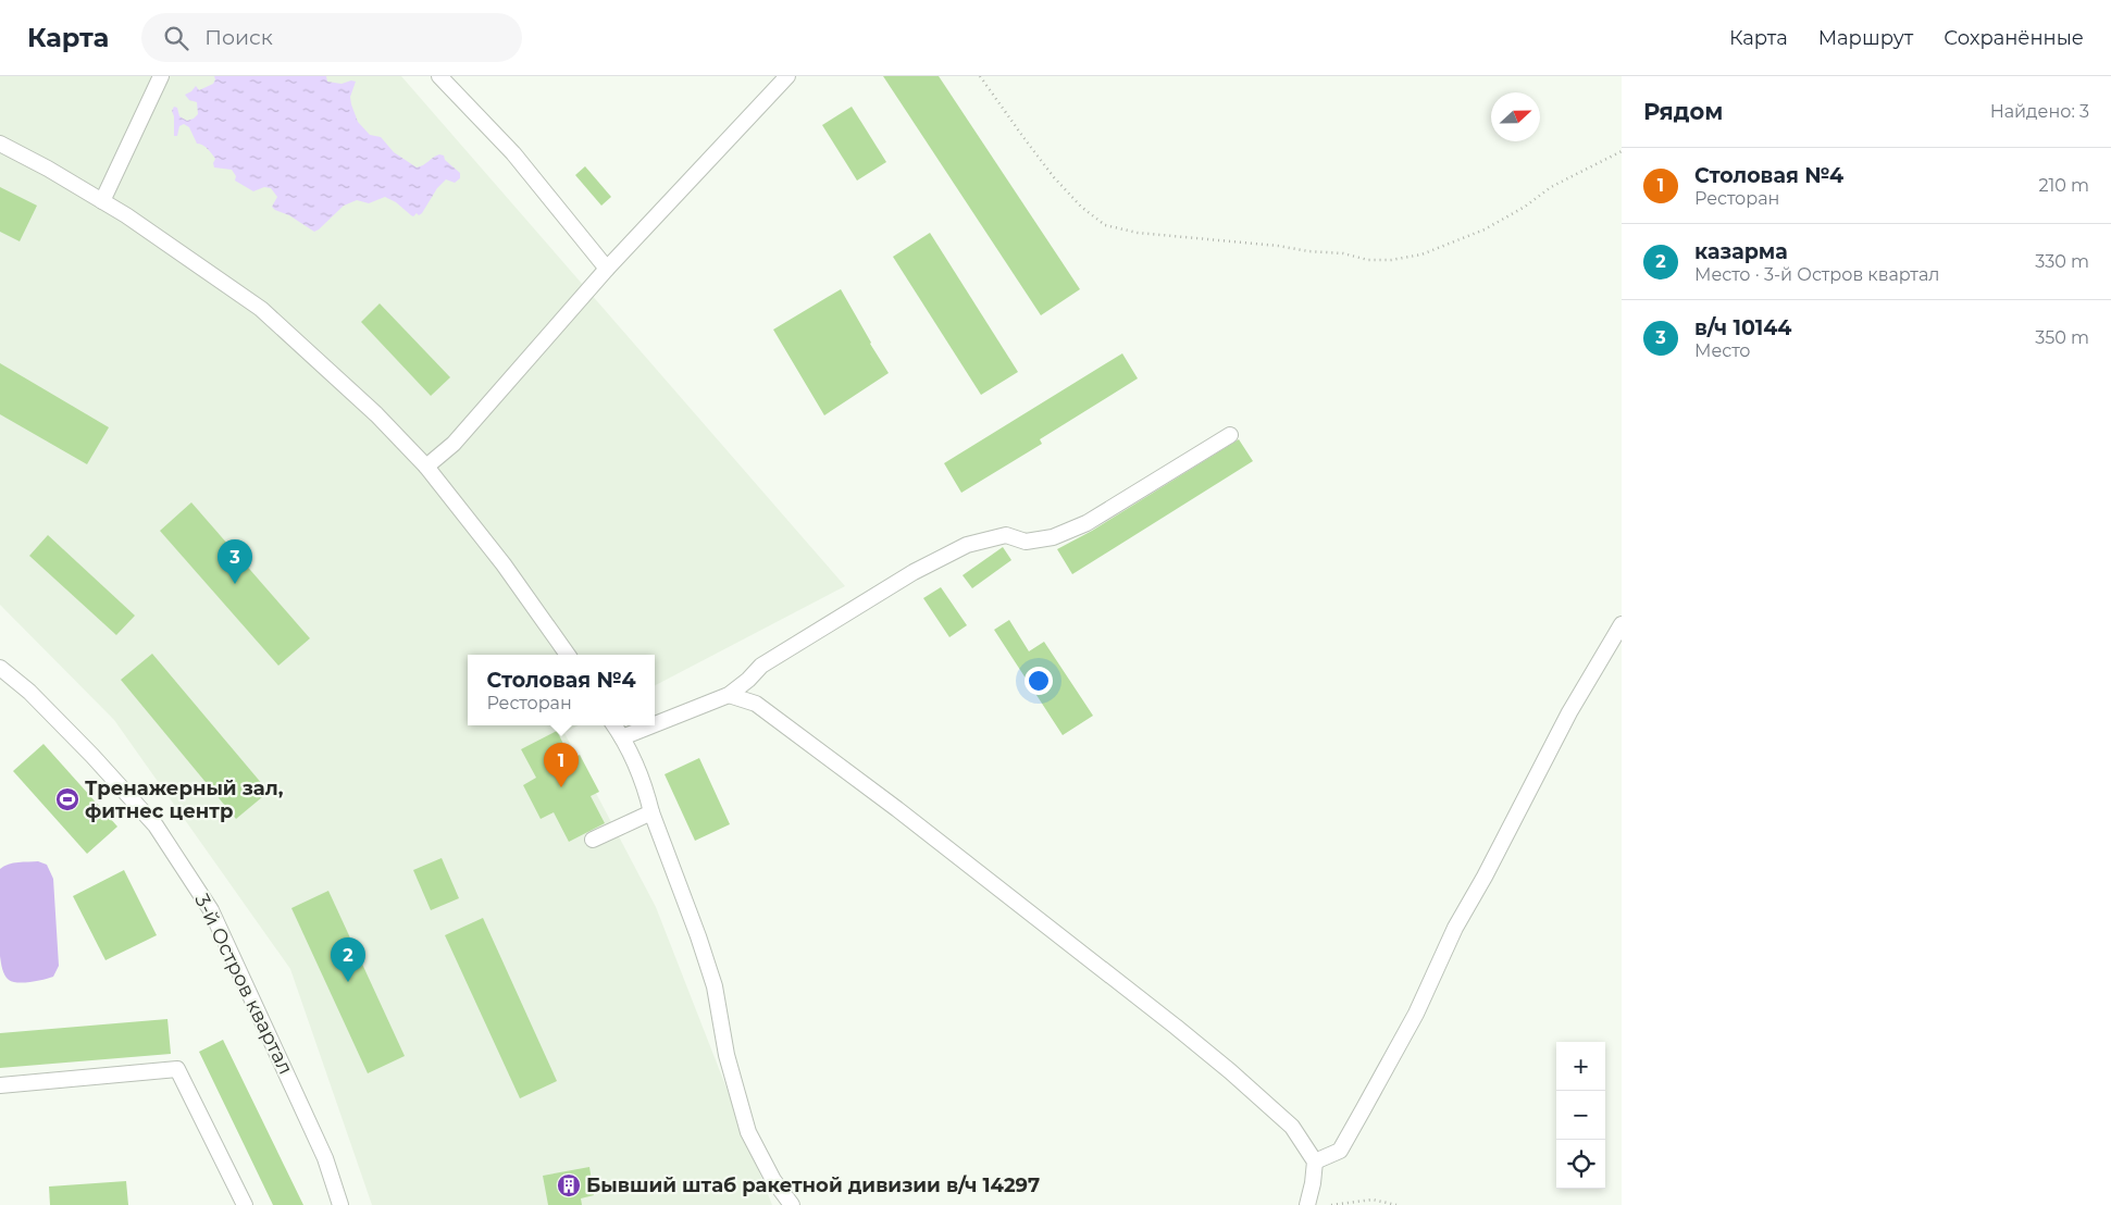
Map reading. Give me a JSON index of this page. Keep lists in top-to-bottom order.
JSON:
{
  "streets": {
    "street": ["3-й Остров квартал"]
  },
  "places": {
    "sports": ["Тренажерный зал, фитнес центр"],
    "building": ["Бывший штаб ракетной дивизии в/ч 14297"]
  },
  "north": "right",
  "page": {
    "header": "Карта",
    "search": "Поиск",
    "nav": ["Карта", "Маршрут", "Сохранённые"],
    "heading": ["Рядом", "Найдено: 3"],
    "list": [
      {
        "mark": "1",
        "name": "Столовая №4",
        "note": "Ресторан",
        "value": "210 m"
      },
      {
        "mark": "2",
        "name": "казарма",
        "note": "Место · 3-й Остров квартал",
        "value": "330 m"
      },
      {
        "mark": "3",
        "name": "в/ч 10144",
        "note": "Место",
        "value": "350 m"
      }
    ],
    "pins": ["3", "1", "2"],
    "popup": ["Столовая №4", "Ресторан"],
    "map_buttons": ["+", "−"]
  }
}
